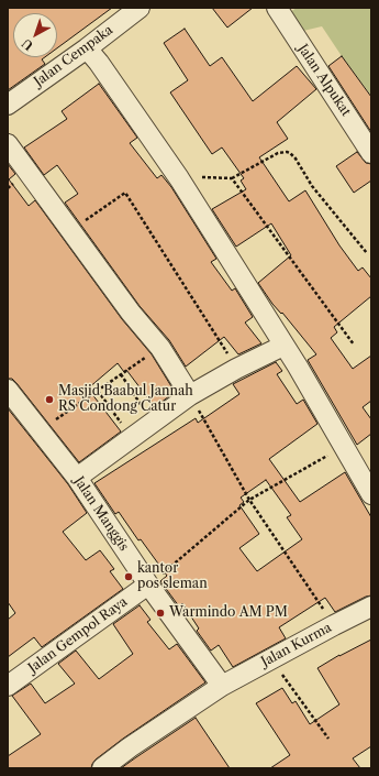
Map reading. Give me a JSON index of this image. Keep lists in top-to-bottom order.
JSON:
{
  "streets": {
    "street": [
      "Jalan Cempaka",
      "Jalan Alpukat",
      "Jalan Manggis",
      "Jalan Gempol Raya",
      "Jalan Kurma"
    ]
  },
  "crossings": [
    ["Jalan Manggis", "Jalan Gempol Raya"],
    ["Jalan Manggis", "Jalan Kurma"]
  ],
  "places": ["Masjid Baabul Jannah RS Condong Catur", "kantor pos sleman", "Warmindo AM PM"],
  "north": "bottom left"
}
